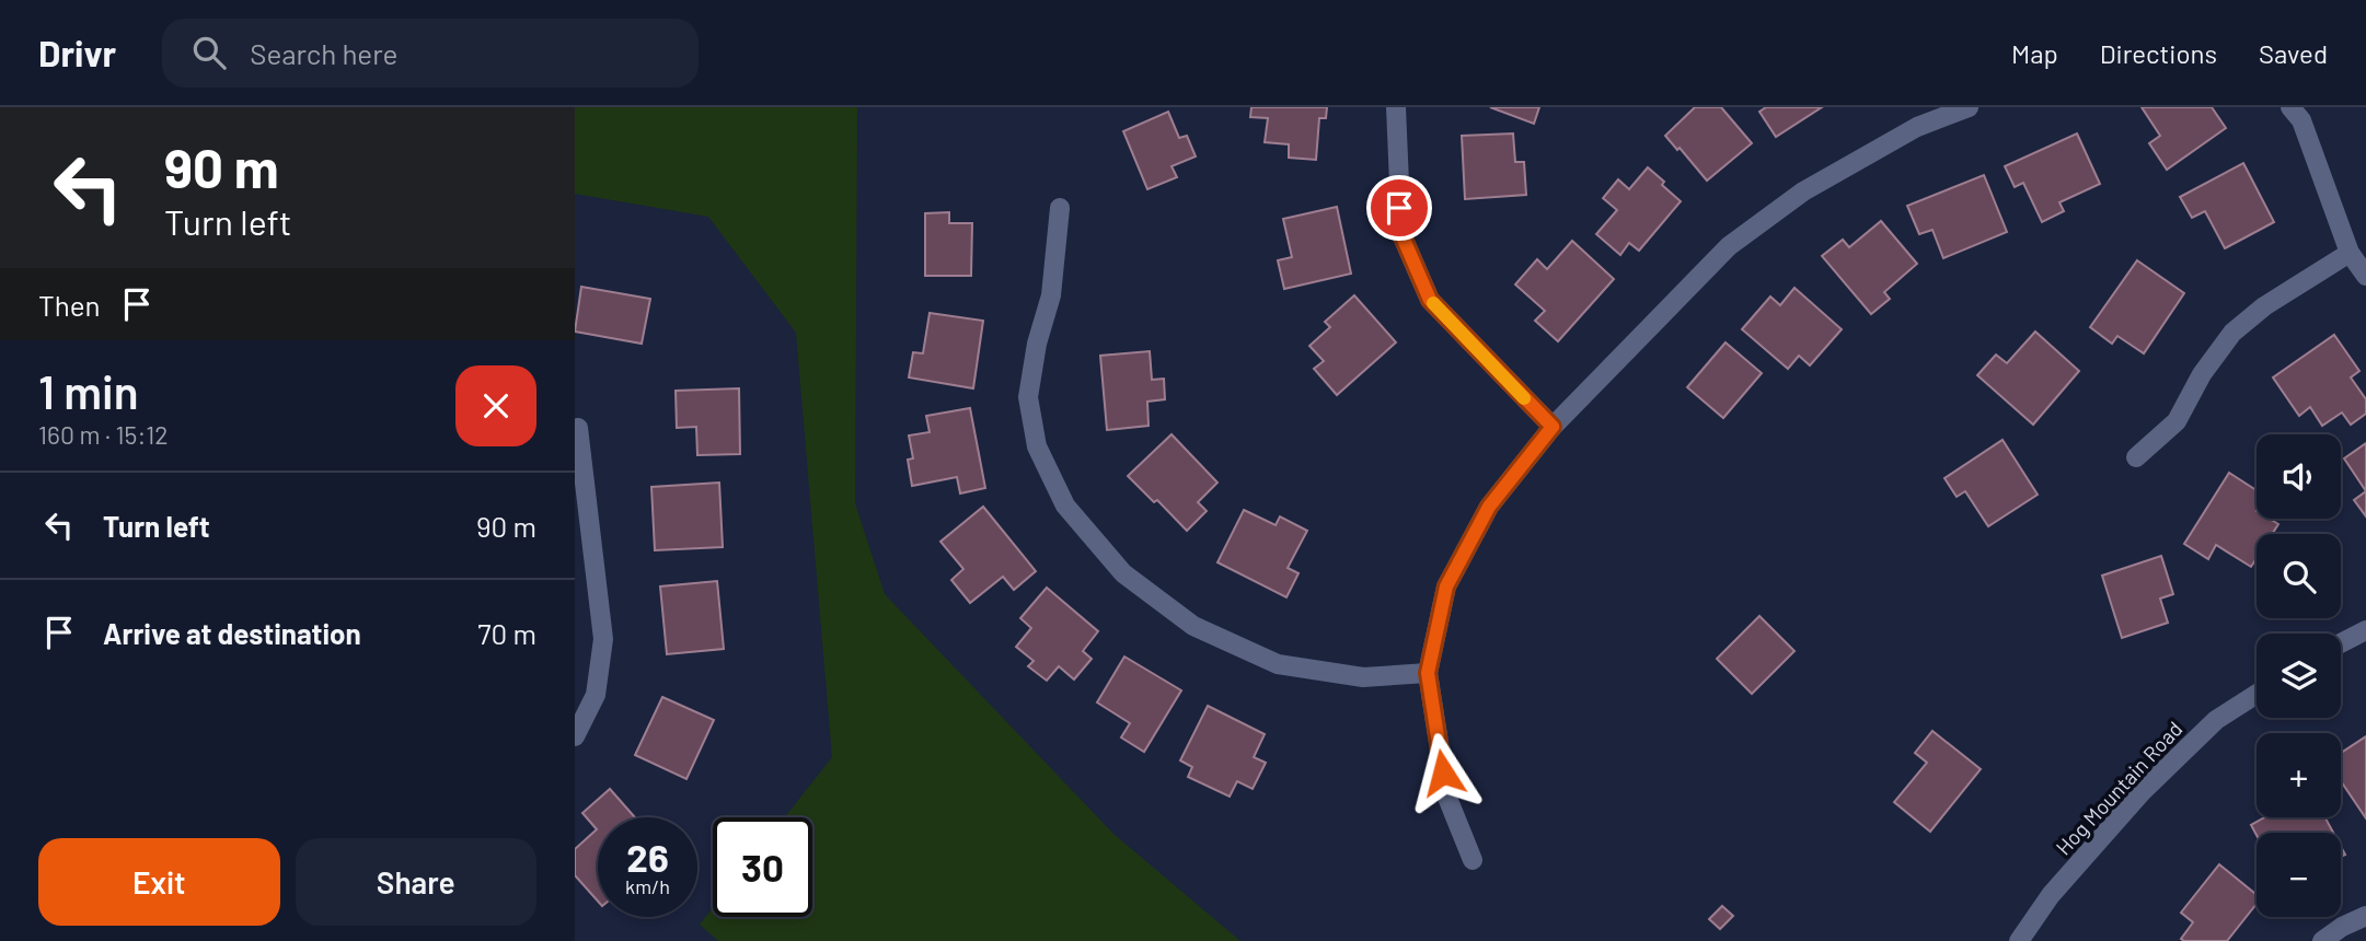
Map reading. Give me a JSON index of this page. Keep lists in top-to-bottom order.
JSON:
{
  "streets": {
    "street": ["Hog Mountain Road"]
  },
  "page": {
    "header": "Drivr",
    "search": "Search here",
    "nav": ["Map", "Directions", "Saved"],
    "turn": ["90 m", "Turn left"],
    "then": "Then",
    "heading": ["1 min", "160 m · 15:12"],
    "map_buttons": ["+", "−"],
    "list": [
      {
        "name": "Turn left",
        "value": "90 m"
      },
      {
        "name": "Arrive at destination",
        "value": "70 m"
      }
    ],
    "speed": "26 km/h",
    "limit": "30",
    "buttons": ["Exit", "Share"]
  }
}
